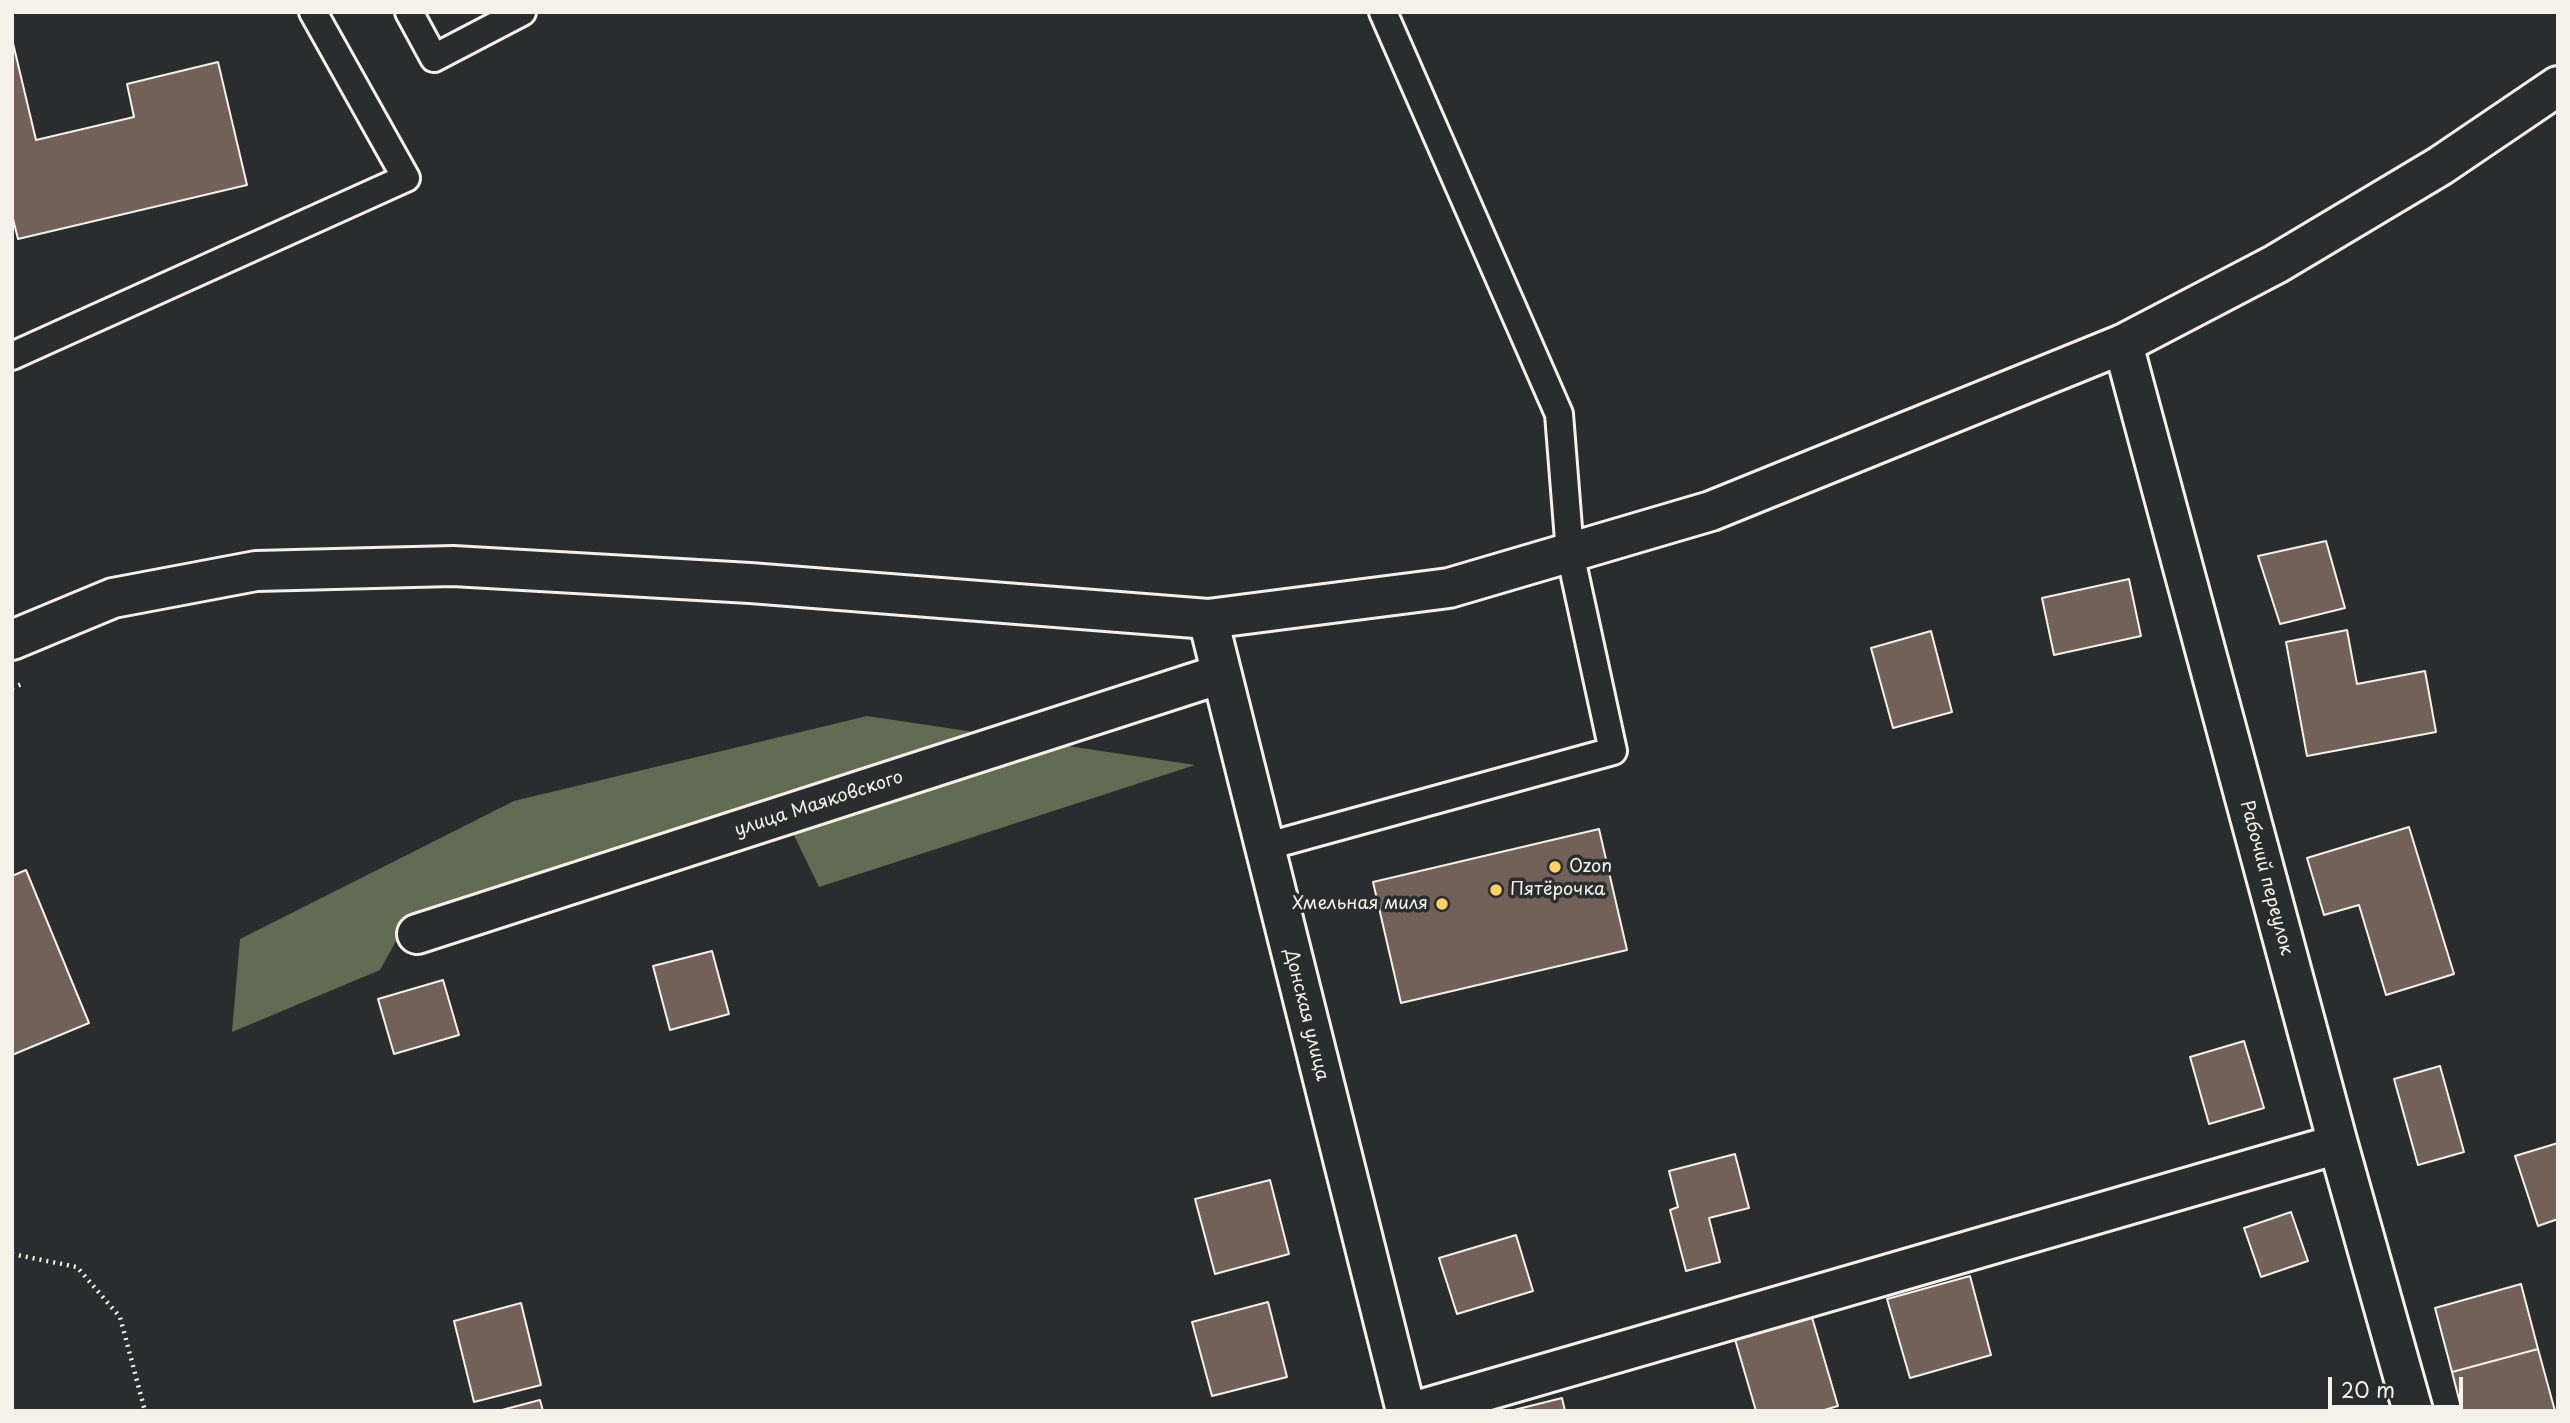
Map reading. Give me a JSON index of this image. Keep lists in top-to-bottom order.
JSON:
{
  "streets": {
    "street": ["улица Маяковского", "Рабочий переулок", "Донская улица"]
  },
  "crossings": [
    ["улица Маяковского", "Донская улица"]
  ],
  "places": ["Ozon", "Пятёрочка", "Хмельная миля"],
  "scale_bar": "20 m"
}
